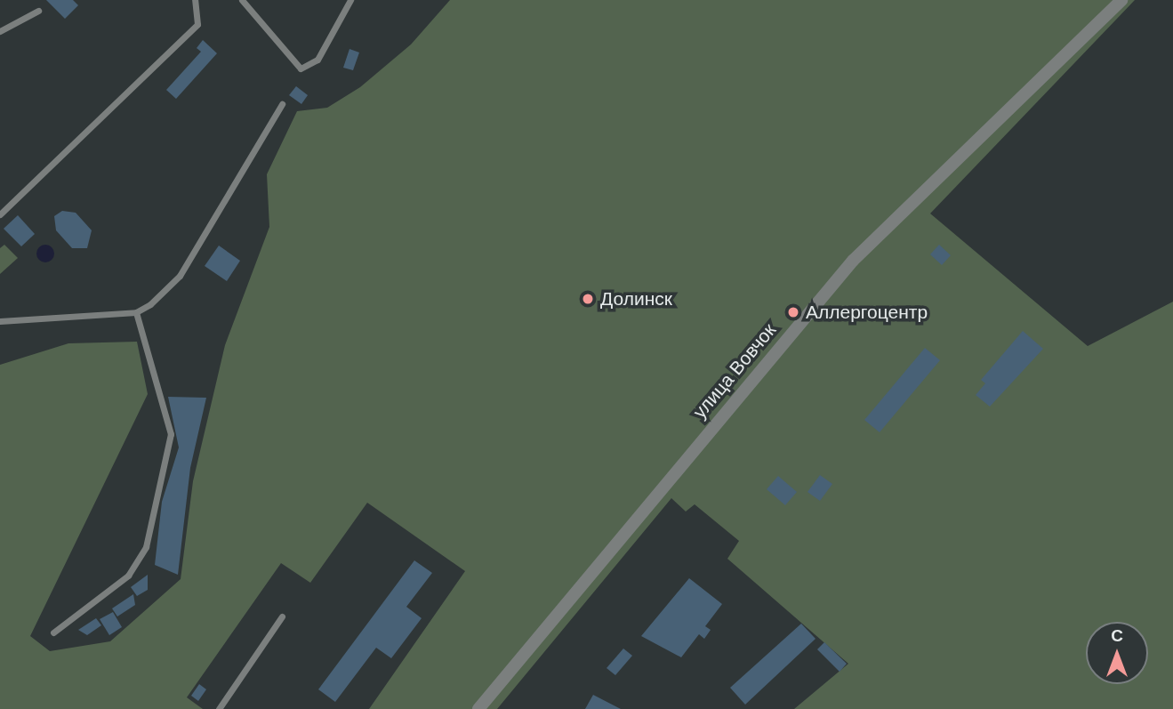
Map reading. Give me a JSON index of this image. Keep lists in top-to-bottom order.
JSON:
{
  "streets": {
    "street": ["улица Вовчок"]
  },
  "places": ["Долинск", "Аллергоцентр"],
  "north": "top"
}
